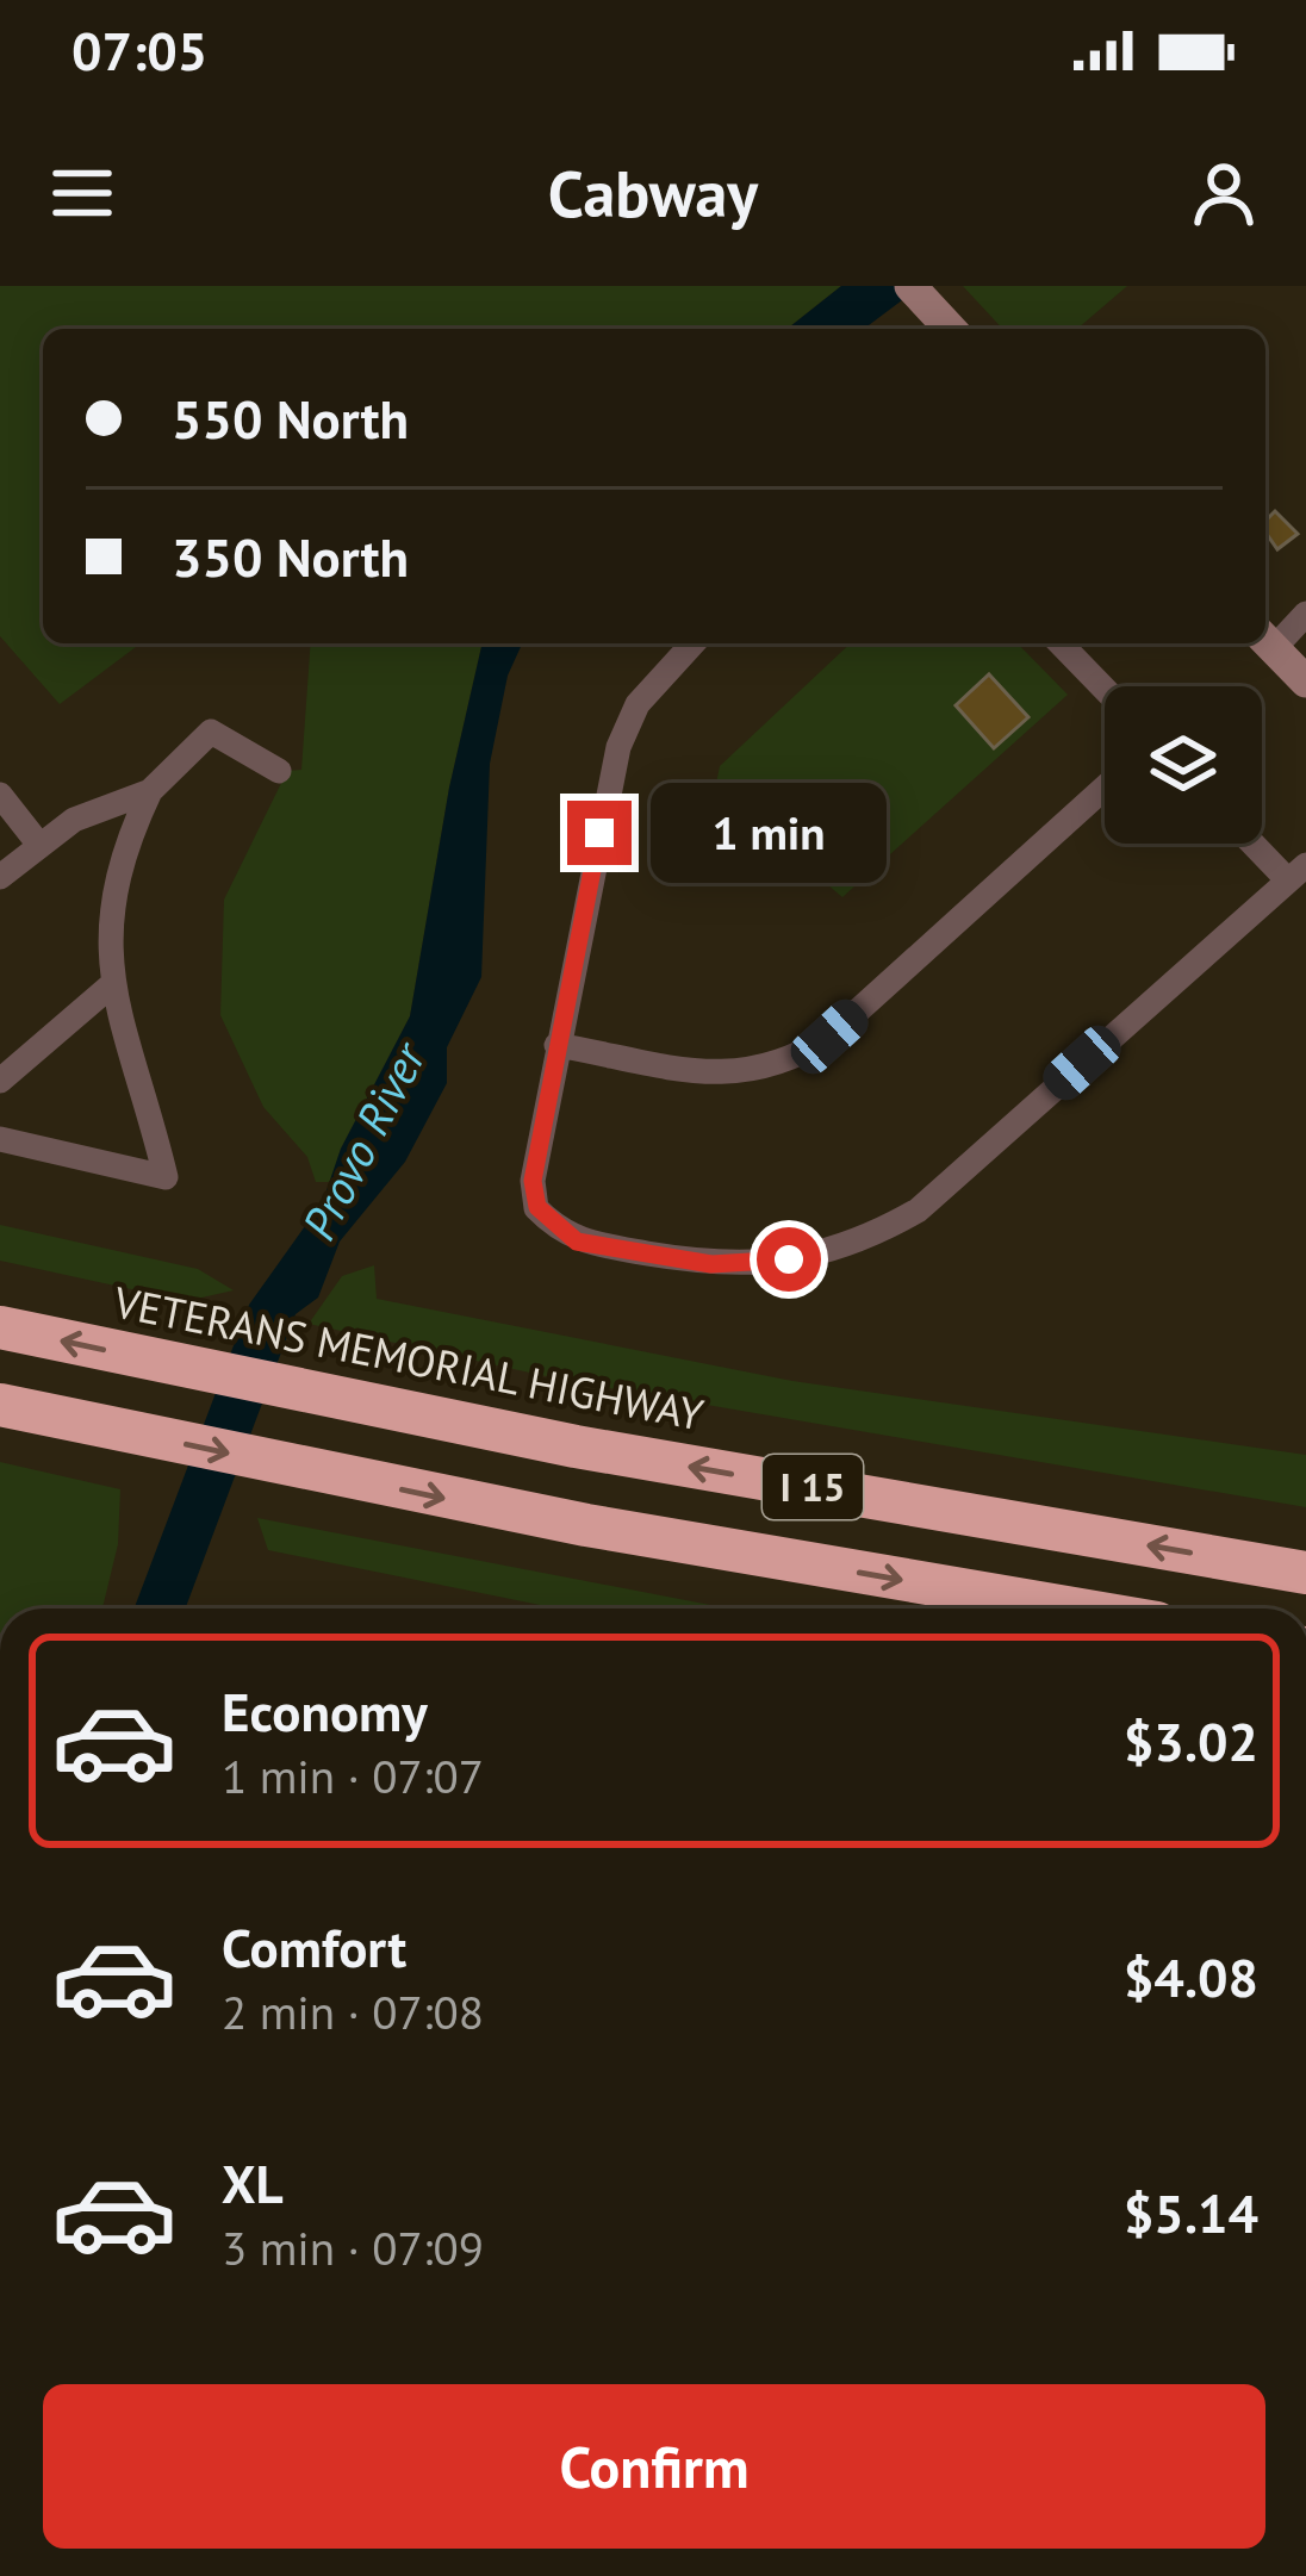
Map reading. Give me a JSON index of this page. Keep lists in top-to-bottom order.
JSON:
{
  "streets": {
    "highway": ["VETERANS MEMORIAL HIGHWAY", "I 15"]
  },
  "water": ["Provo River"],
  "page": {
    "status": "07:05",
    "header": "Cabway",
    "banner": ["550 North", "350 North"],
    "bubble": "1 min",
    "list": [
      {
        "name": "Economy",
        "note": "1 min · 07:07",
        "value": "$3.02"
      },
      {
        "name": "Comfort",
        "note": "2 min · 07:08",
        "value": "$4.08"
      },
      {
        "name": "XL",
        "note": "3 min · 07:09",
        "value": "$5.14"
      }
    ],
    "buttons": "Confirm"
  }
}
